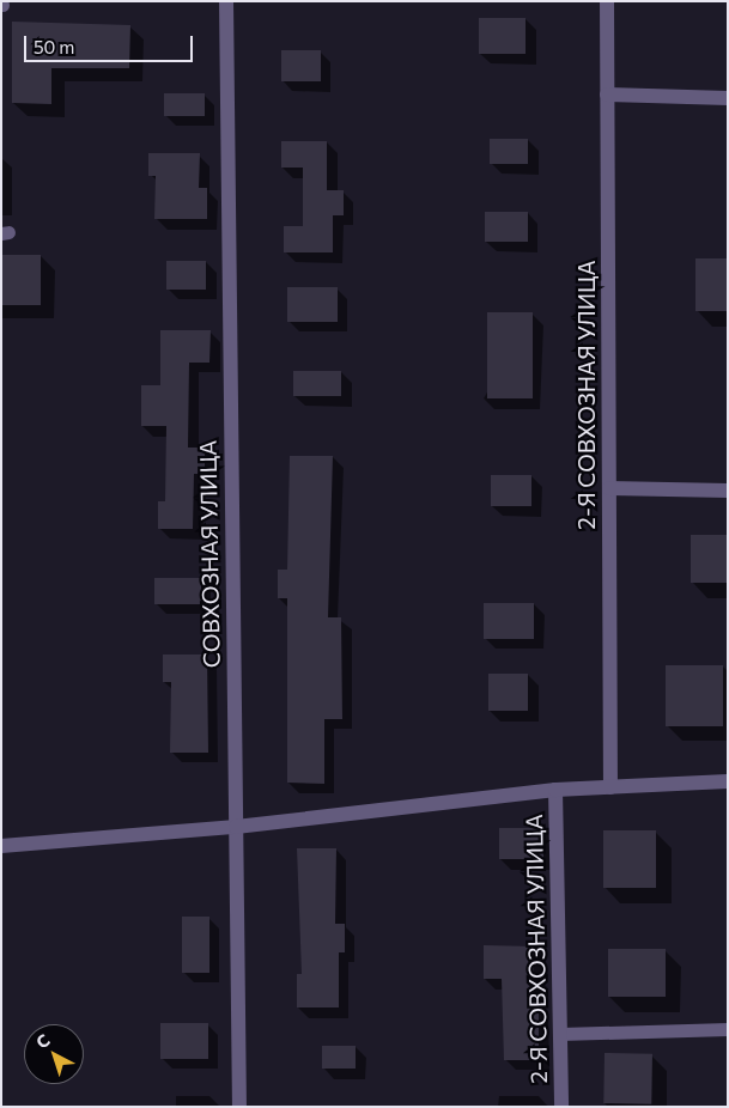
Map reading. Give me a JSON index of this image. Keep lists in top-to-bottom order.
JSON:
{
  "streets": {
    "street": ["2-Я СОВХОЗНАЯ УЛИЦА", "СОВХОЗНАЯ УЛИЦА"]
  },
  "scale_bar": "50 m",
  "north": "top left"
}
